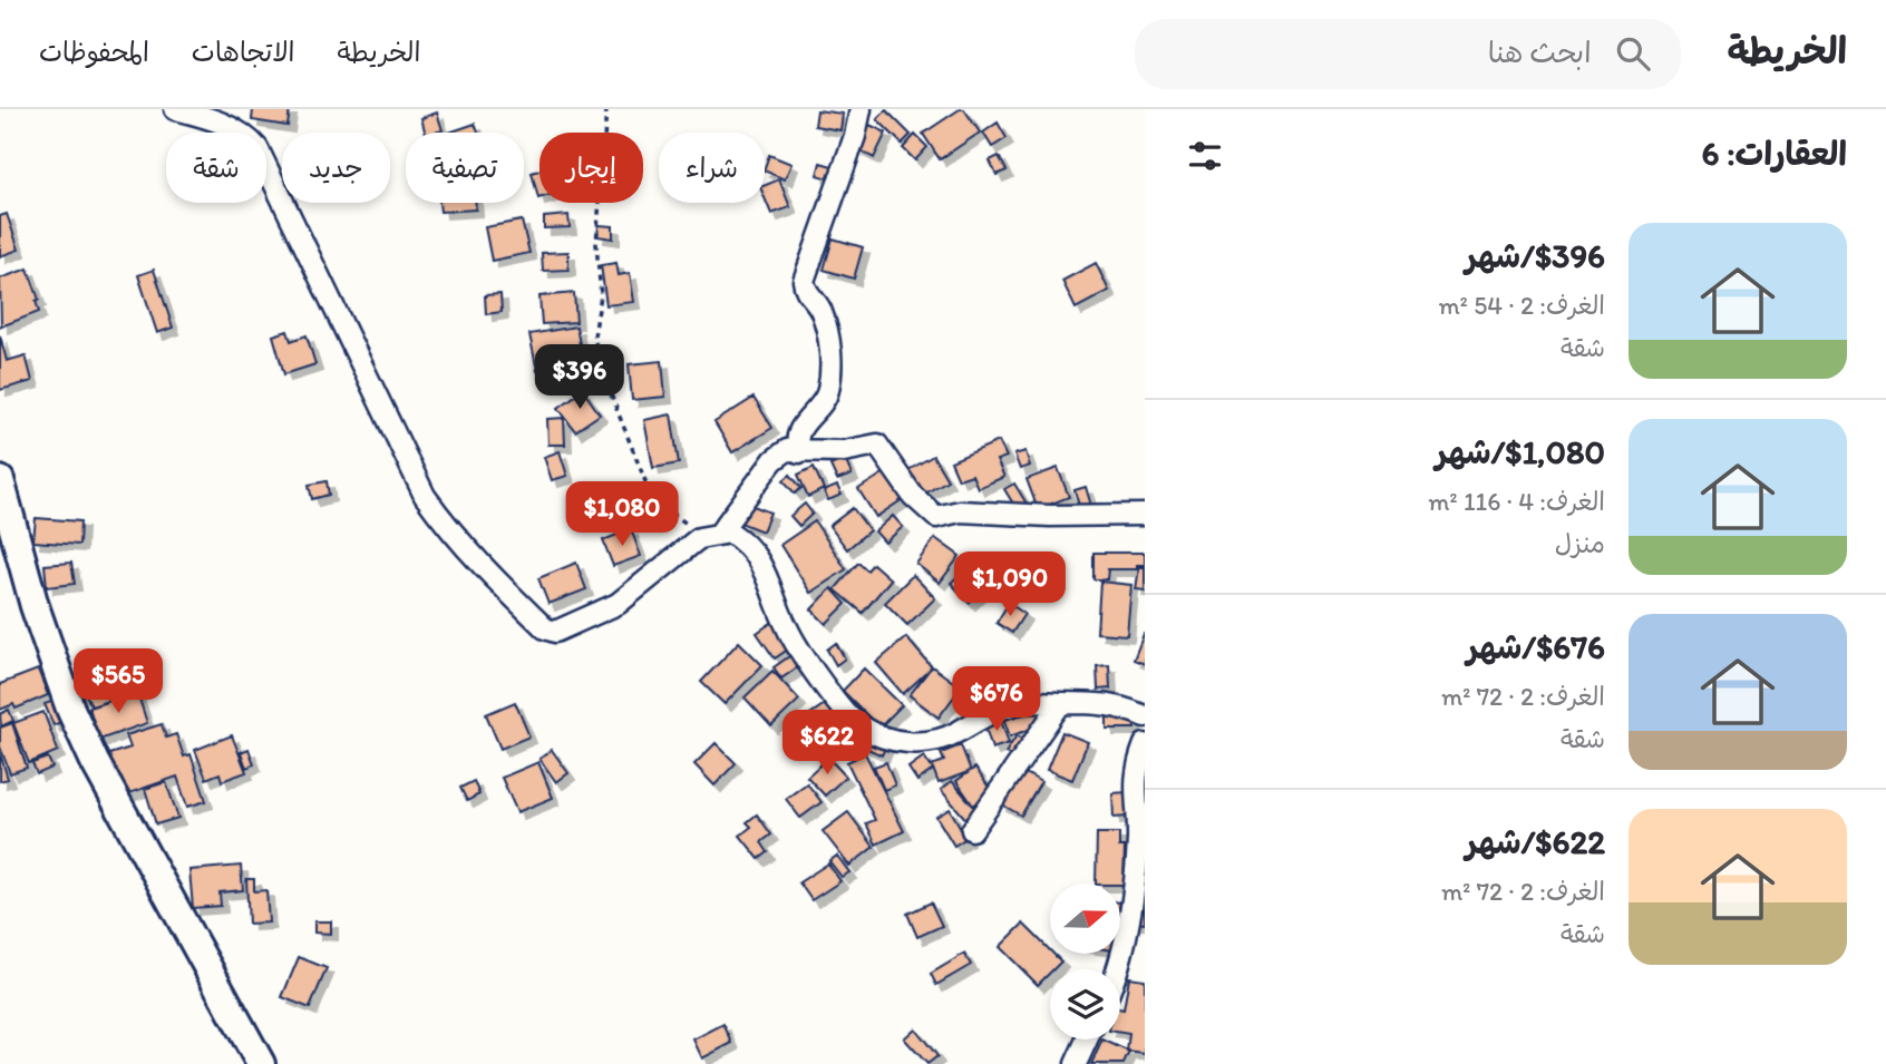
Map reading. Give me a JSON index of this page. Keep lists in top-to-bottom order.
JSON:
{
  "north": "right",
  "page": {
    "header": "الخريطة",
    "search": "ابحث هنا",
    "nav": ["الخريطة", "الاتجاهات", "المحفوظات"],
    "heading": "العقارات: 6",
    "chip": [
      "شراء",
      "إيجار",
      "تصفية",
      "جديد",
      "شقة"
    ],
    "list": [
      {
        "name": "$396/شهر",
        "note": "الغرف: 2 · 54 m² · شقة"
      },
      {
        "name": "$1,080/شهر",
        "note": "الغرف: 4 · 116 m² · منزل"
      },
      {
        "name": "$676/شهر",
        "note": "الغرف: 2 · 72 m² · شقة"
      },
      {
        "name": "$622/شهر",
        "note": "الغرف: 2 · 72 m² · شقة"
      }
    ],
    "price": [
      "$396",
      "$1,080",
      "$1,090",
      "$565",
      "$676",
      "$622"
    ]
  }
}
